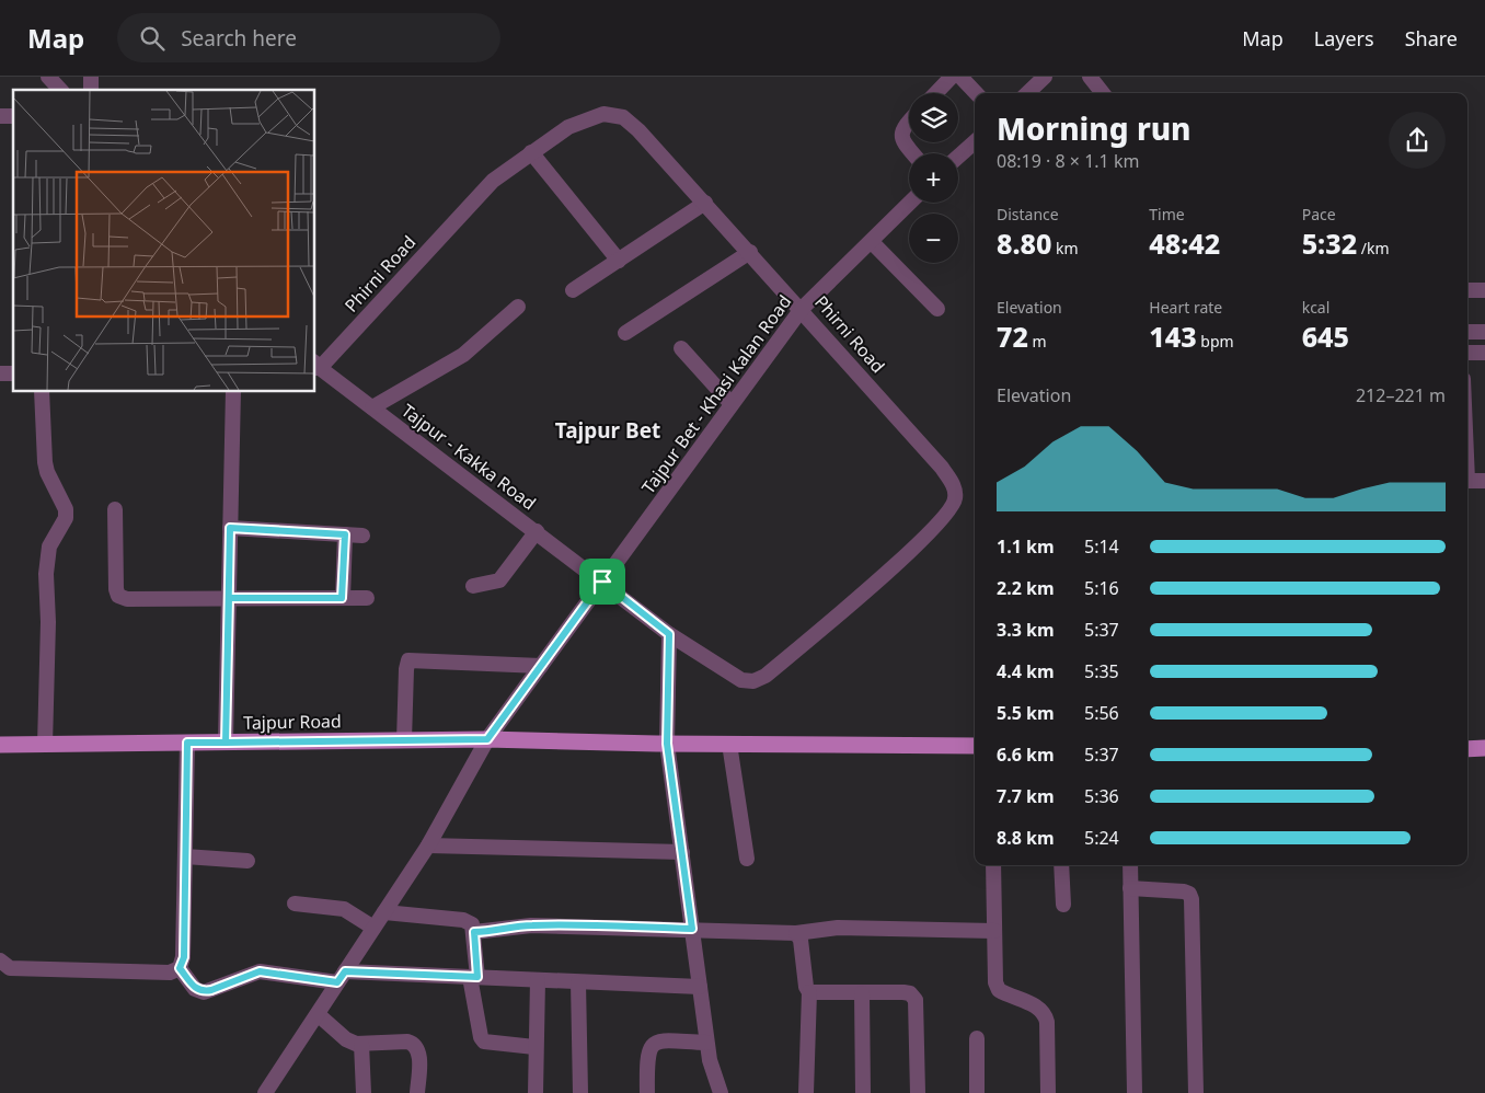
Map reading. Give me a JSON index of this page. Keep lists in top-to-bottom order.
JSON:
{
  "streets": {
    "main road": ["Tajpur Road"],
    "street": ["Phirni Road", "Tajpur Bet - Khasi Kalan Road", "Tajpur - Kakka Road"]
  },
  "crossings": [
    ["Phirni Road", "Tajpur Bet - Khasi Kalan Road"],
    ["Phirni Road", "Tajpur - Kakka Road"],
    ["Tajpur Bet - Khasi Kalan Road", "Tajpur - Kakka Road"],
    ["Tajpur Bet - Khasi Kalan Road", "Tajpur Road"]
  ],
  "districts": ["Tajpur Bet"],
  "page": {
    "header": "Map",
    "search": "Search here",
    "nav": ["Map", "Layers", "Share"],
    "map_buttons": ["+", "−"],
    "heading": ["Morning run", "08:19 · 8 × 1.1 km"],
    "stats": [
      ["Distance", "8.80 km"],
      ["Time", "48:42"],
      ["Pace", "5:32 /km"],
      ["Elevation", "72 m"],
      ["Heart rate", "143 bpm"],
      ["kcal", "645"]
    ],
    "chart": ["Elevation", "212–221 m"],
    "list": [
      {
        "name": "1.1 km",
        "note": "5:14"
      },
      {
        "name": "2.2 km",
        "note": "5:16"
      },
      {
        "name": "3.3 km",
        "note": "5:37"
      },
      {
        "name": "4.4 km",
        "note": "5:35"
      },
      {
        "name": "5.5 km",
        "note": "5:56"
      },
      {
        "name": "6.6 km",
        "note": "5:37"
      },
      {
        "name": "7.7 km",
        "note": "5:36"
      },
      {
        "name": "8.8 km",
        "note": "5:24"
      }
    ]
  }
}
